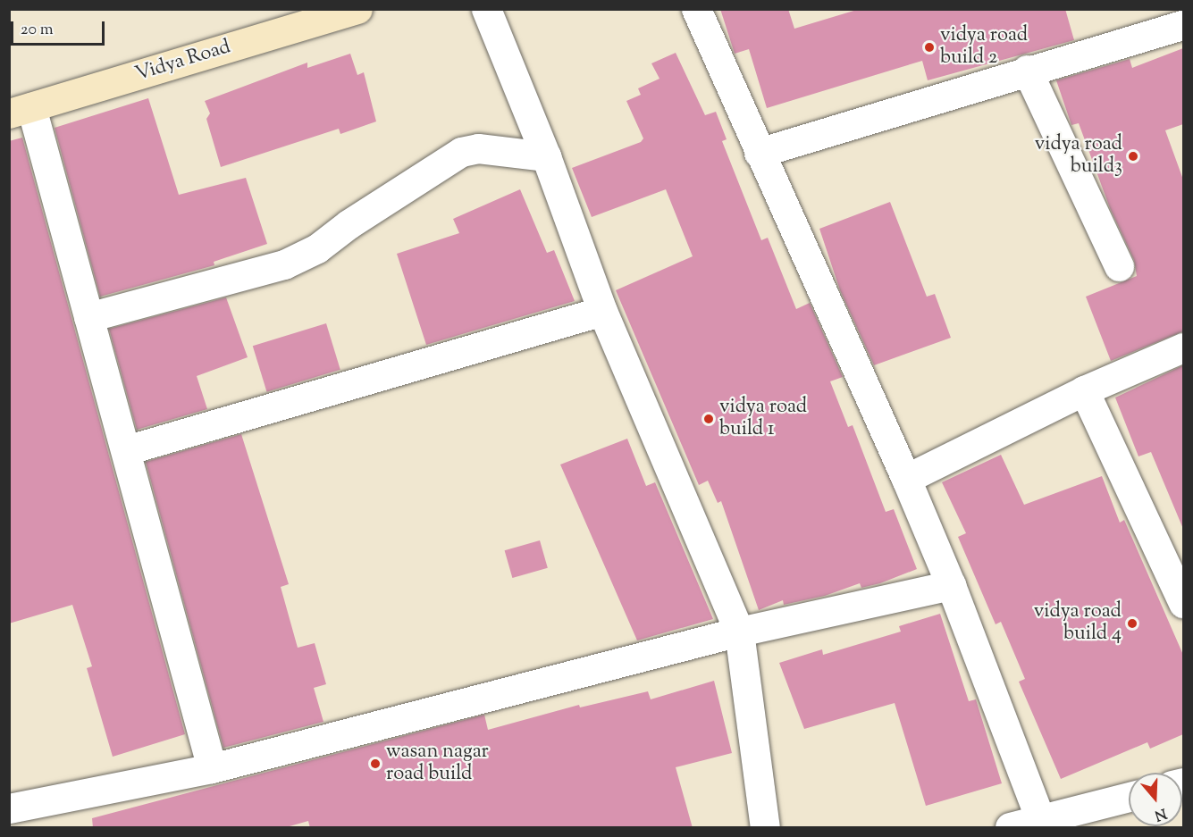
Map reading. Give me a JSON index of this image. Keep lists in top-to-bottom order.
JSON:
{
  "streets": {
    "street": ["Vidya Road"]
  },
  "places": [
    "vidya road build 2",
    "vidya road build3",
    "vidya road build 1",
    "vidya road build 4",
    "wasan nagar road build"
  ],
  "scale_bar": "20 m",
  "north": "bottom"
}
